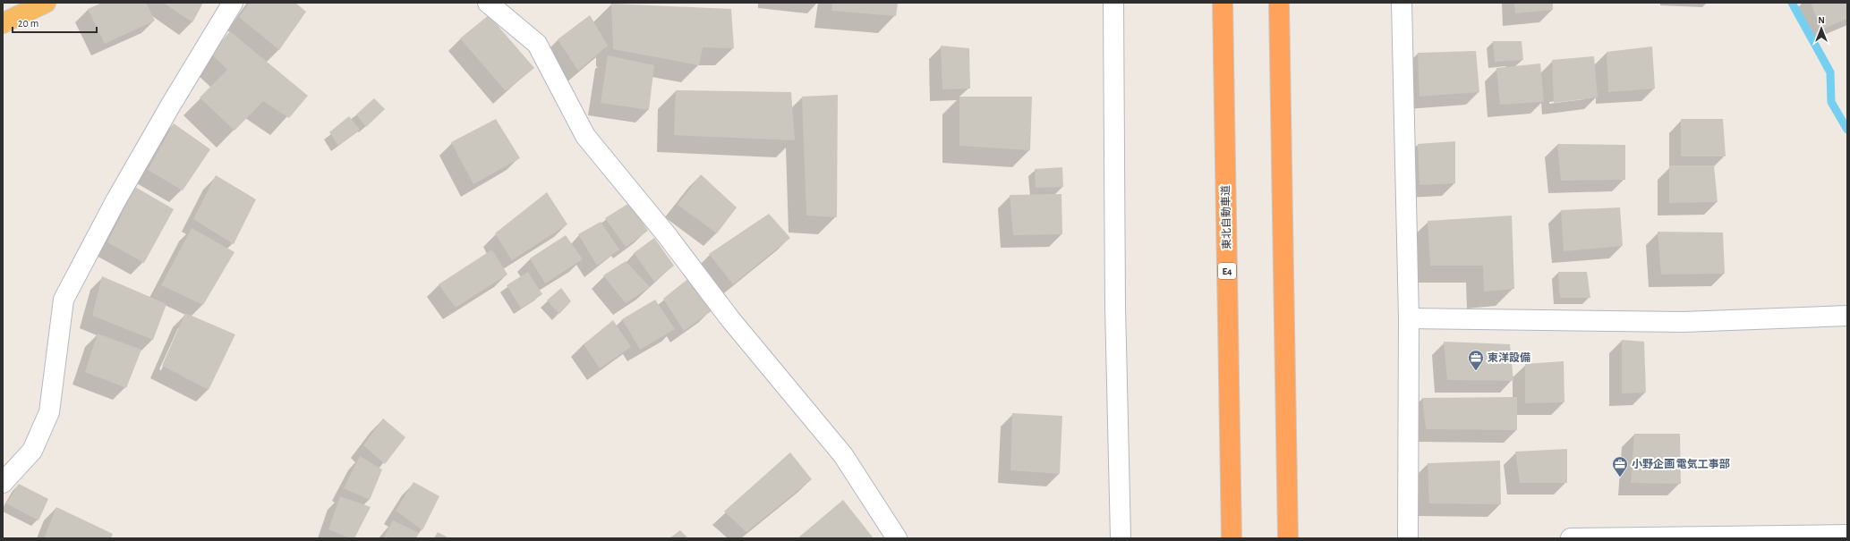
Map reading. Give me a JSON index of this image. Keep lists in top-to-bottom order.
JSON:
{
  "streets": {
    "highway": ["東北自動車道", "E4"]
  },
  "places": {
    "office": ["東洋設備", "小野企画 電気工事部"]
  },
  "scale_bar": "20 m",
  "north": "top"
}
